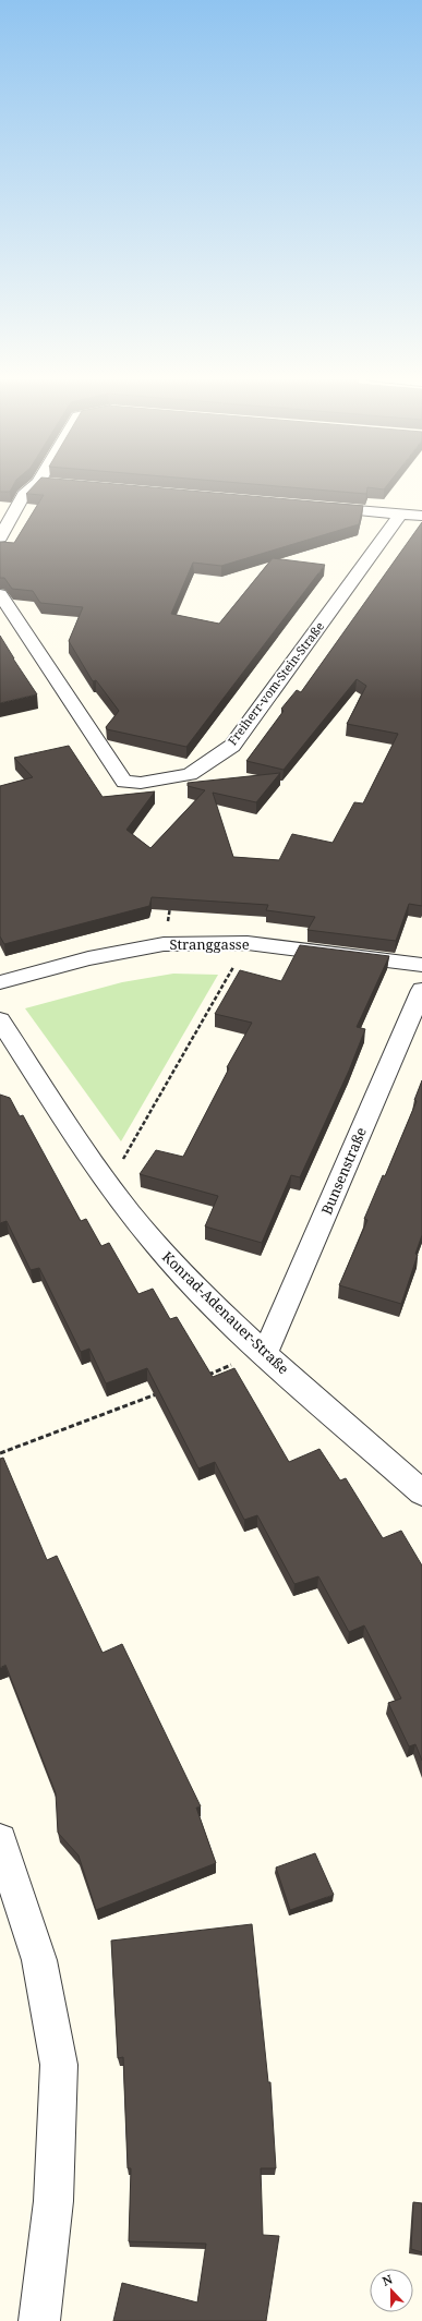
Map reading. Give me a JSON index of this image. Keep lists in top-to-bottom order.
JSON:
{
  "streets": {
    "street": [
      "Freiherr-vom-Stein-Straße",
      "Stranggasse",
      "Bunsenstraße",
      "Konrad-Adenauer-Straße"
    ]
  },
  "crossings": [
    ["Bunsenstraße", "Konrad-Adenauer-Straße"]
  ],
  "north": "top"
}
